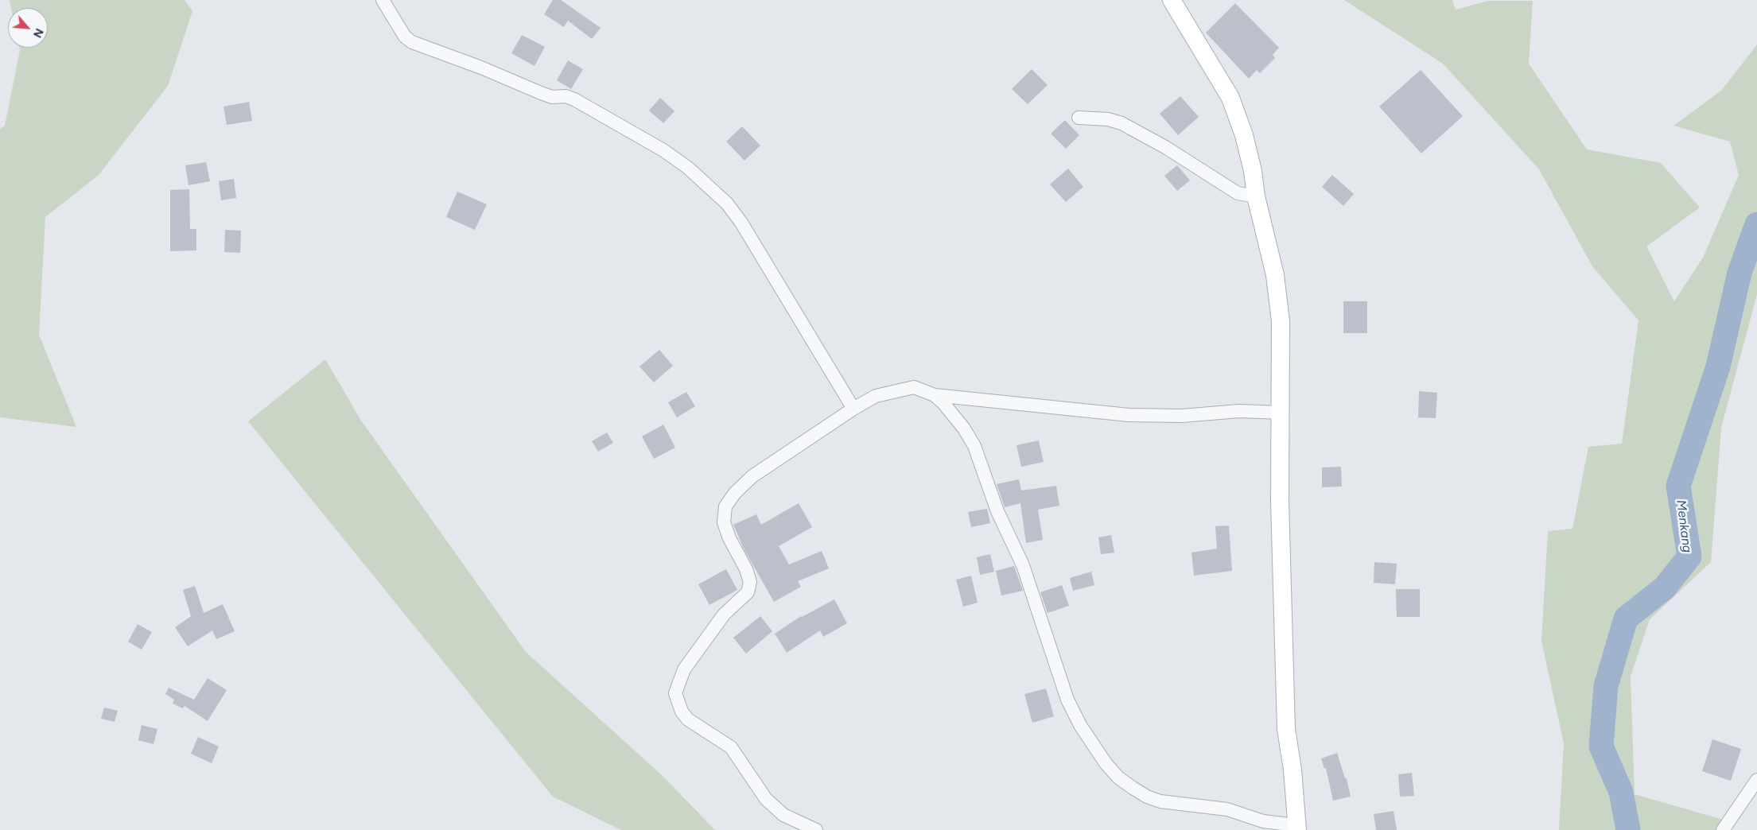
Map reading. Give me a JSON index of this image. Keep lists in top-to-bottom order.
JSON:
{
  "water": ["Menkang"],
  "north": "bottom right"
}
